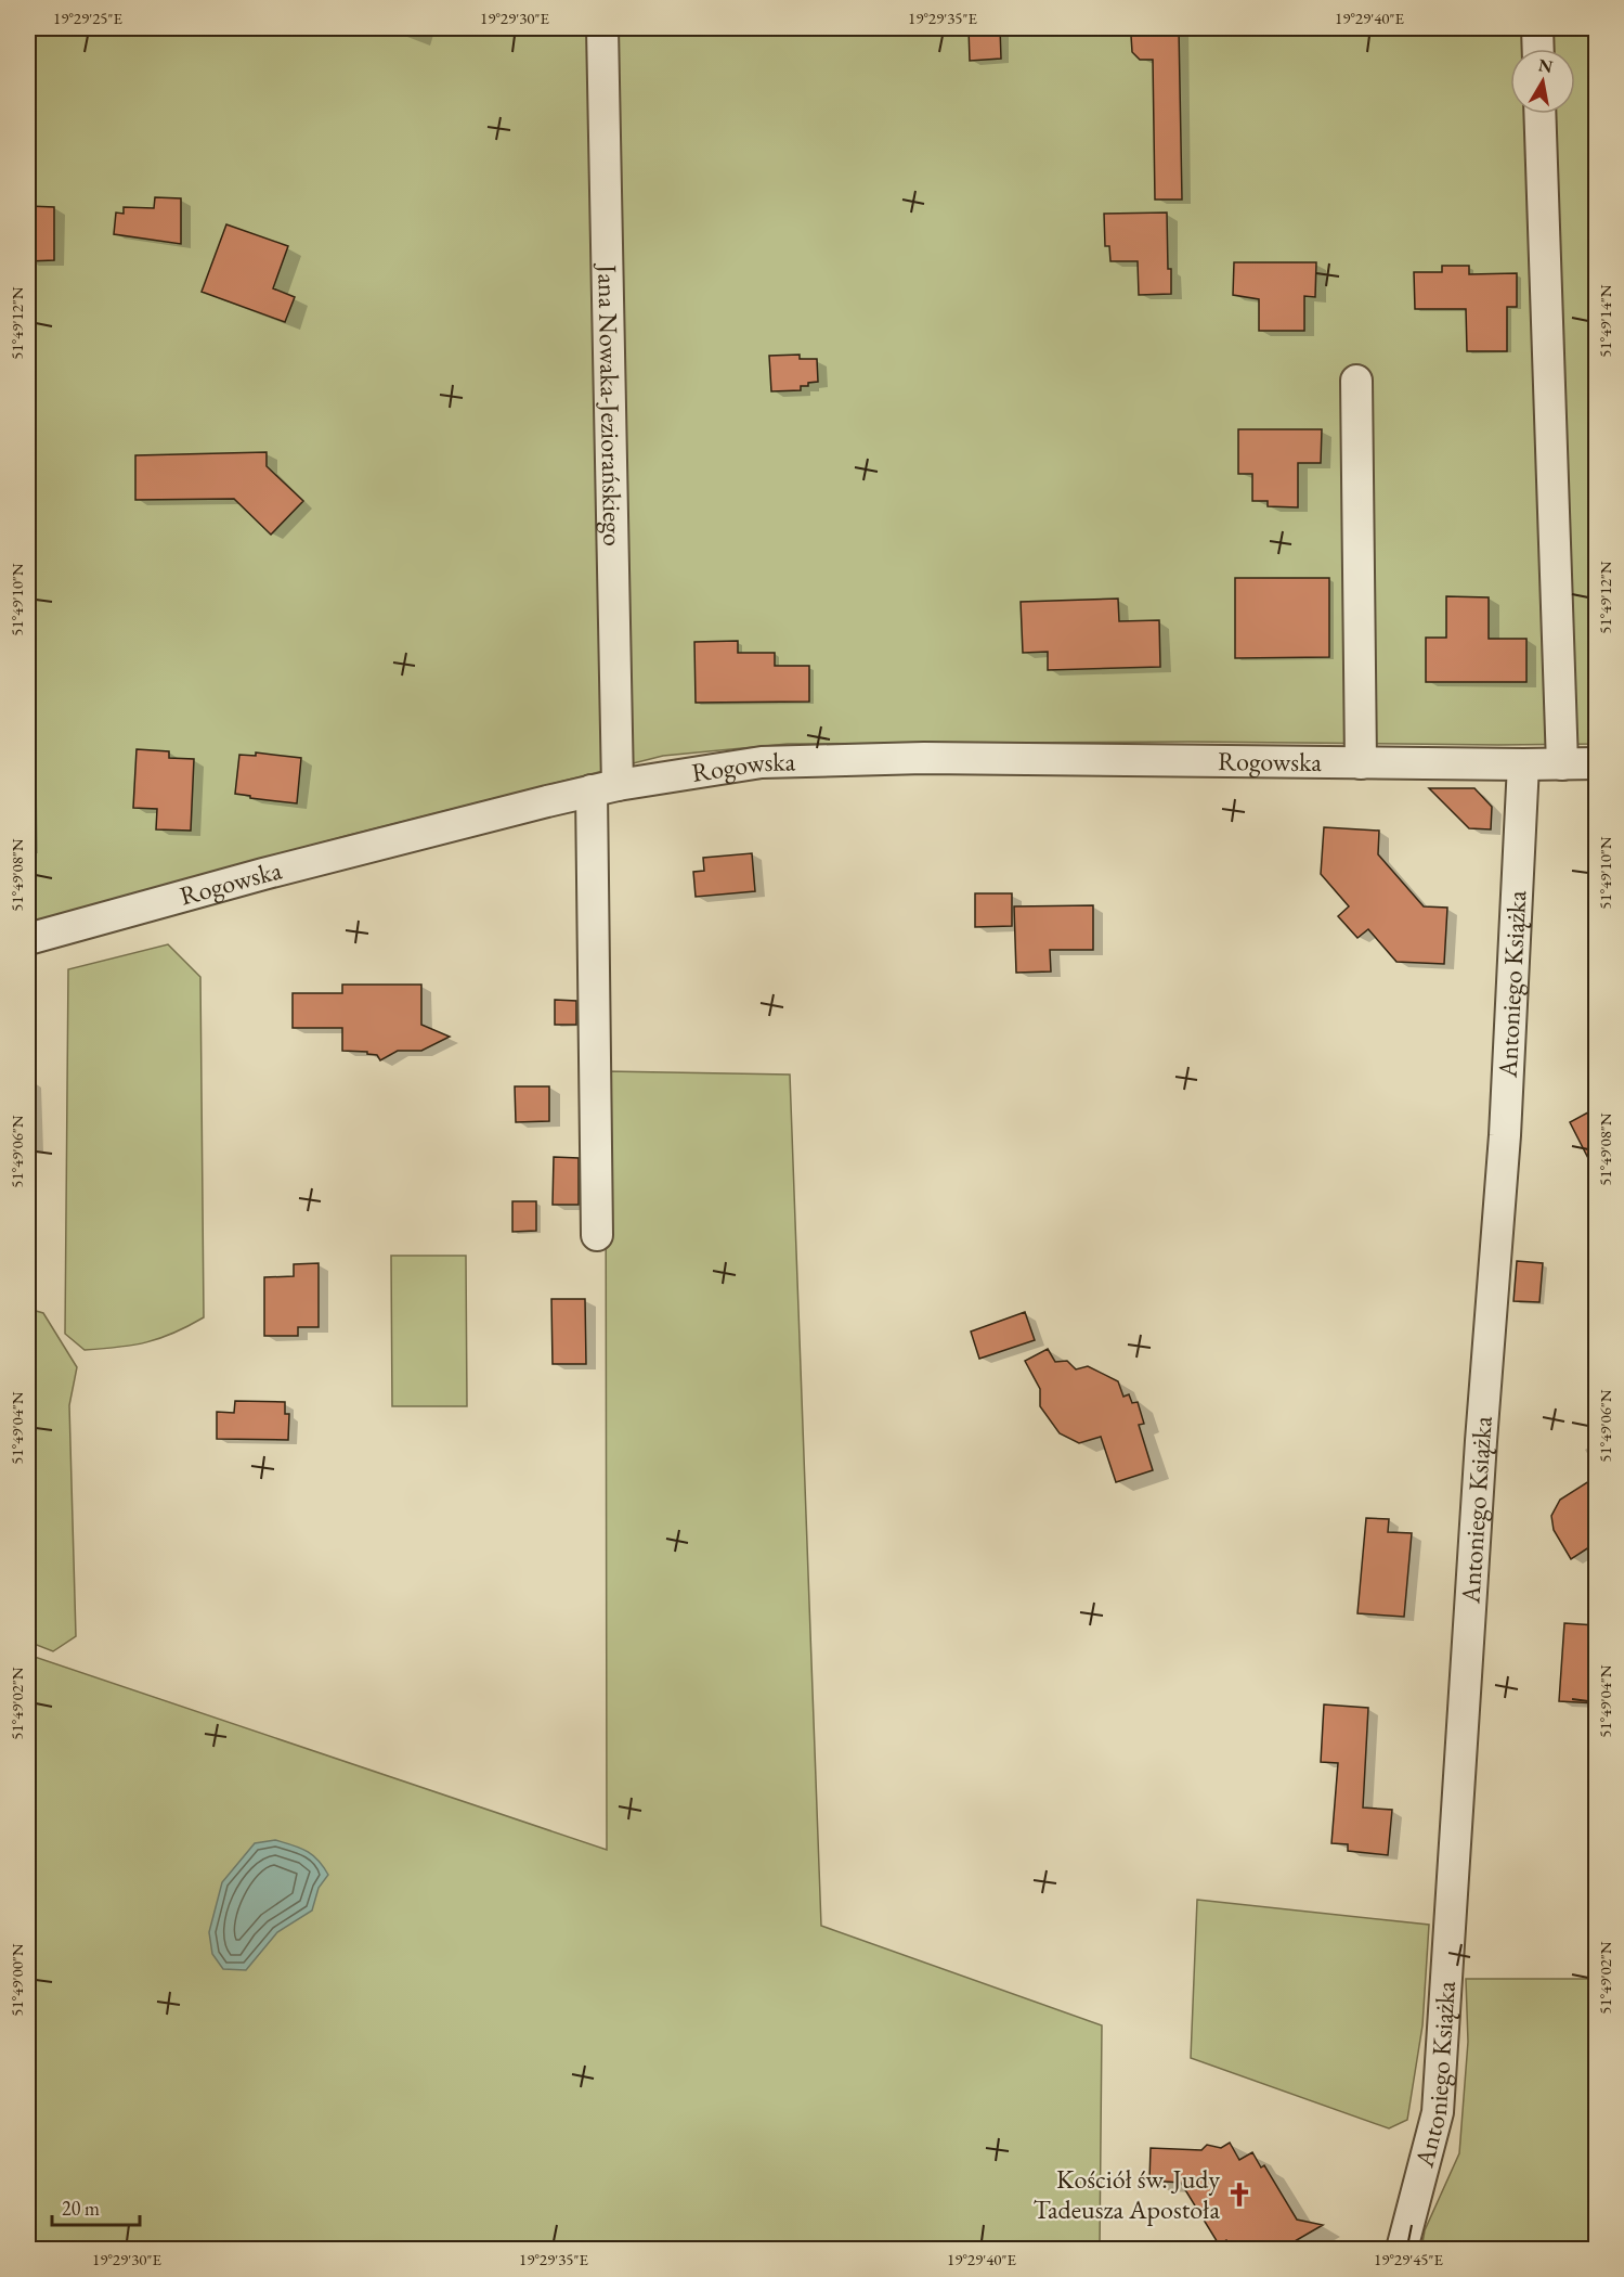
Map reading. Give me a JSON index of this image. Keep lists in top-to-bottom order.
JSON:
{
  "streets": {
    "street": ["Jana Nowaka-Jeziorańskiego", "Rogowska", "Antoniego Książka"]
  },
  "crossings": [
    ["Jana Nowaka-Jeziorańskiego", "Rogowska"],
    ["Rogowska", "Antoniego Książka"]
  ],
  "places": {
    "church": ["Kościół św. Judy Tadeusza Apostoła"]
  },
  "scale_bar": "20 m",
  "north": "top",
  "coordinates": [
    "19°29'25\"E",
    "19°29'30\"E",
    "19°29'35\"E",
    "19°29'40\"E",
    "51°49'14\"N",
    "51°49'12\"N",
    "51°49'10\"N",
    "51°49'08\"N",
    "51°49'06\"N",
    "51°49'04\"N",
    "51°49'02\"N",
    "51°49'00\"N",
    "19°29'45\"E"
  ]
}
